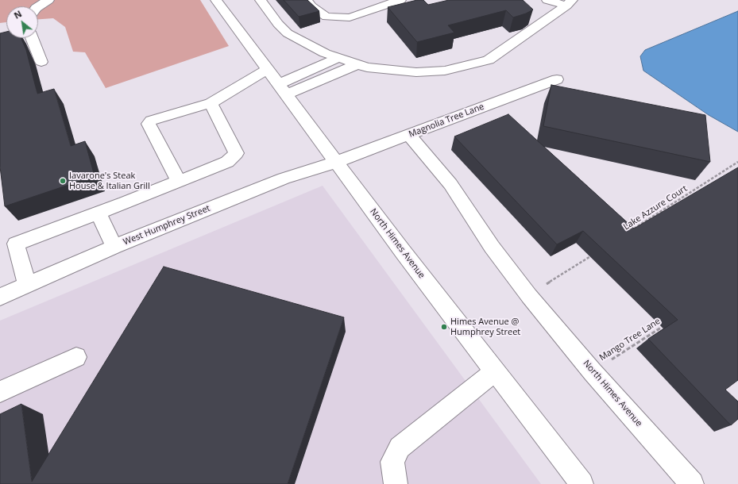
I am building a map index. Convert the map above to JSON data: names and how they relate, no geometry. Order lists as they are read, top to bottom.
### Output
{
  "streets": {
    "street": ["Magnolia Tree Lane", "West Humphrey Street", "North Himes Avenue"],
    "path": ["Lake Azzure Court", "Mango Tree Lane"]
  },
  "crossings": [
    ["Magnolia Tree Lane", "West Humphrey Street"],
    ["Magnolia Tree Lane", "North Himes Avenue"],
    ["West Humphrey Street", "North Himes Avenue"],
    ["North Himes Avenue", "Mango Tree Lane"]
  ],
  "places": ["Iavarone's Steak House & Italian Grill", "Himes Avenue @ Humphrey Street"],
  "north": "top left"
}
